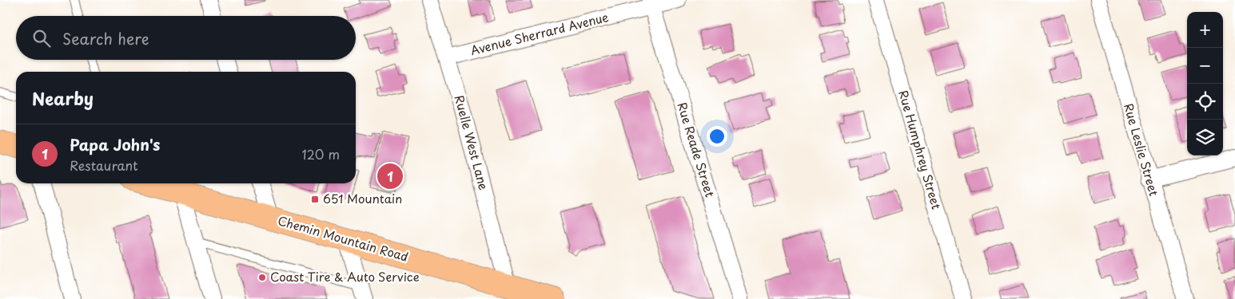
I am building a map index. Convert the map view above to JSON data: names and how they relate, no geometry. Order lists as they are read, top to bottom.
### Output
{
  "streets": {
    "main road": ["Chemin Mountain Road"],
    "street": [
      "Avenue Sherrard Avenue",
      "Ruelle West Lane",
      "Rue Reade Street",
      "Rue Humphrey Street",
      "Rue Leslie Street"
    ]
  },
  "crossings": [
    ["Avenue Sherrard Avenue", "Ruelle West Lane"],
    ["Avenue Sherrard Avenue", "Rue Reade Street"],
    ["Ruelle West Lane", "Chemin Mountain Road"]
  ],
  "places": {
    "transit": ["651 Mountain"],
    "other": ["Coast Tire & Auto Service"]
  },
  "page": {
    "map_buttons": ["+", "−"],
    "search": "Search here",
    "heading": "Nearby",
    "list": [
      {
        "mark": "1",
        "name": "Papa John's",
        "note": "Restaurant",
        "value": "120 m"
      }
    ],
    "pins": "1"
  }
}
